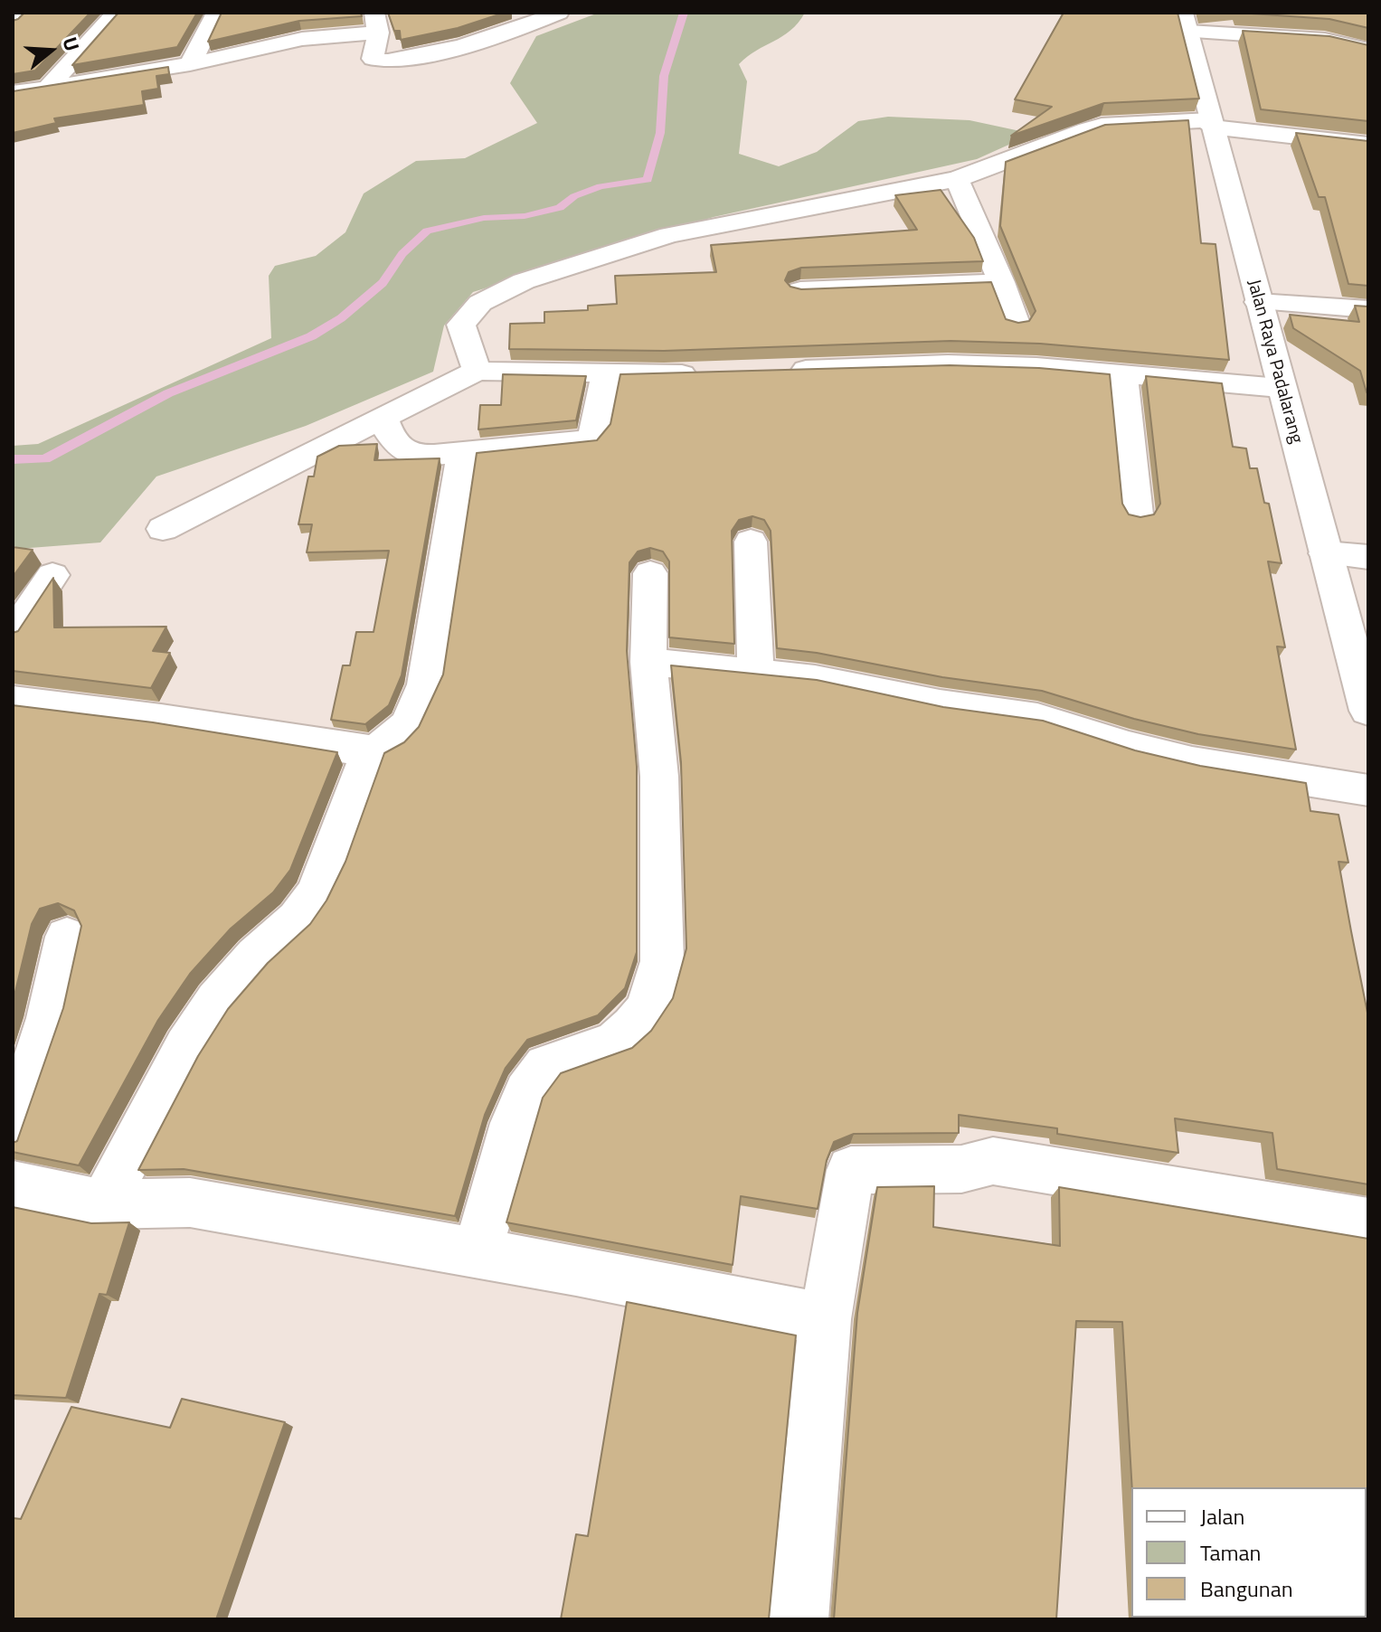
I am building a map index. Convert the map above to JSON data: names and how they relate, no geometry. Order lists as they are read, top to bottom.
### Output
{
  "streets": {
    "main road": ["Jalan Raya Padalarang"]
  },
  "legend": ["Jalan", "Taman", "Bangunan"],
  "north": "right"
}
